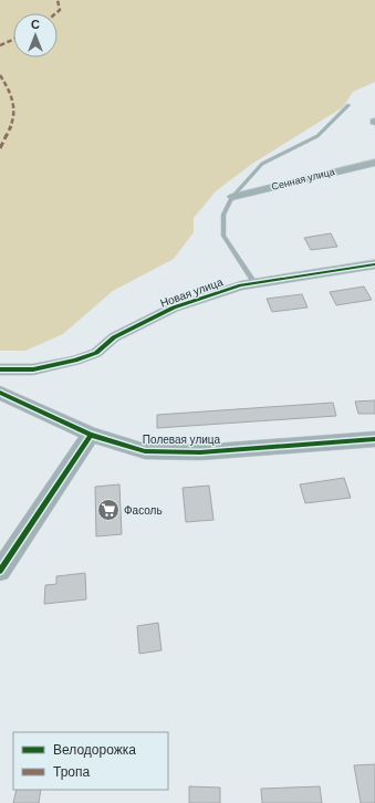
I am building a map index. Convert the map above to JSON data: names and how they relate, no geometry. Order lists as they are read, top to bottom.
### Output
{
  "streets": {
    "street": ["Сенная улица", "Новая улица", "Полевая улица"]
  },
  "places": {
    "supermarket": ["Фасоль"]
  },
  "legend": ["Велодорожка", "Тропа"],
  "north": "top"
}
